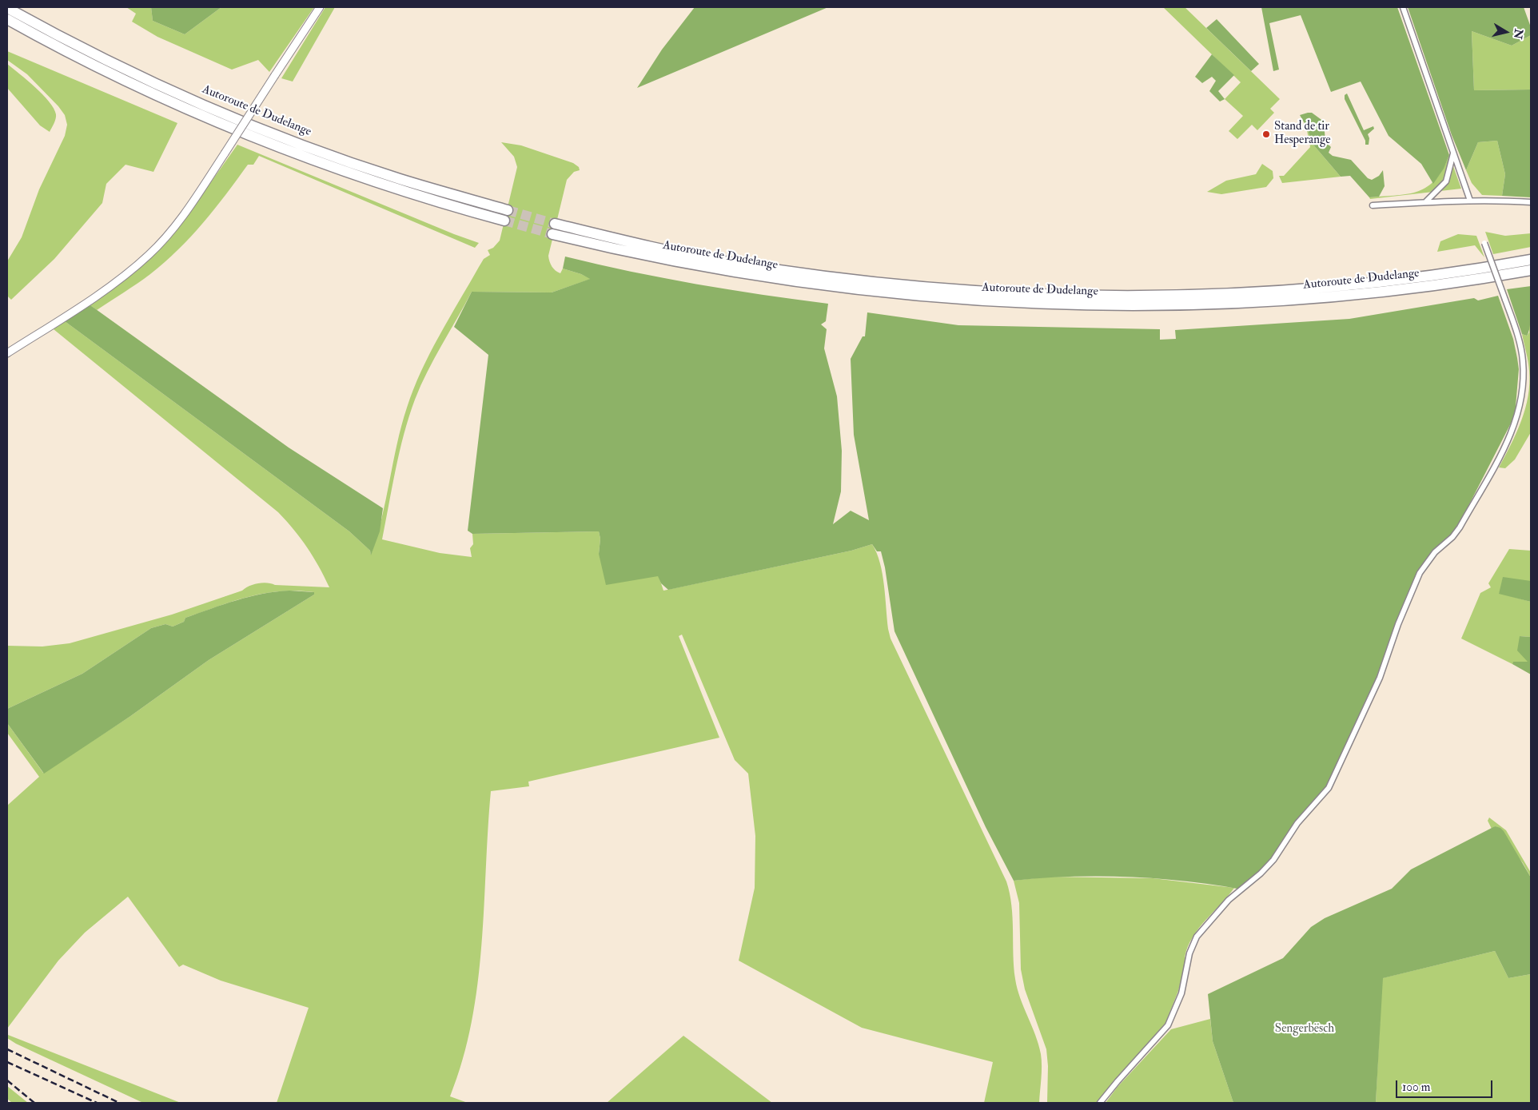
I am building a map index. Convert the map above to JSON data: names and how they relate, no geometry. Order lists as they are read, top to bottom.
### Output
{
  "streets": {
    "highway": ["Autoroute de Dudelange"]
  },
  "parks": ["Sengerbësch"],
  "places": ["Stand de tir Hesperange"],
  "scale_bar": "100 m",
  "north": "right"
}
